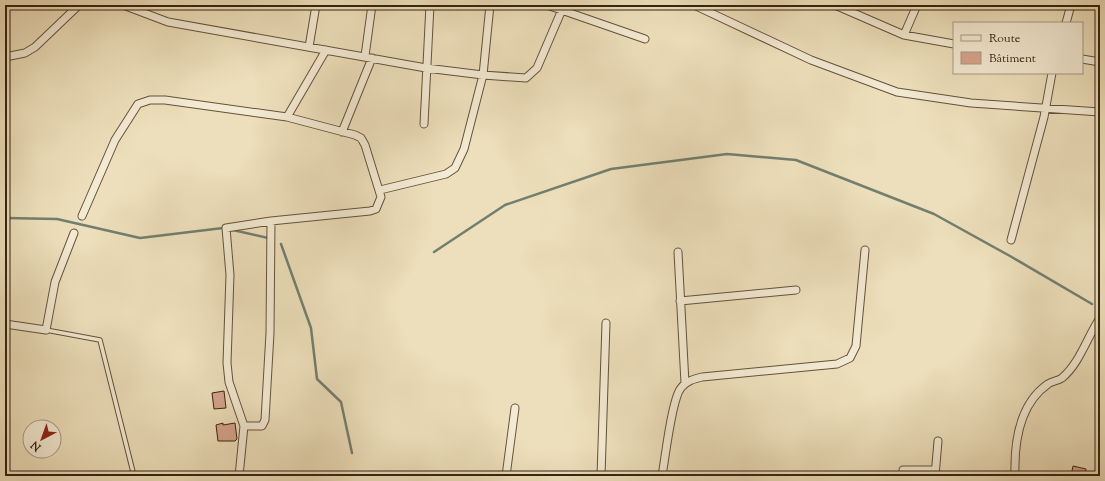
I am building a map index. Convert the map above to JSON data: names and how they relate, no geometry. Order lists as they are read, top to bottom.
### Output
{
  "legend": ["Route", "Bâtiment"],
  "north": "bottom left"
}
